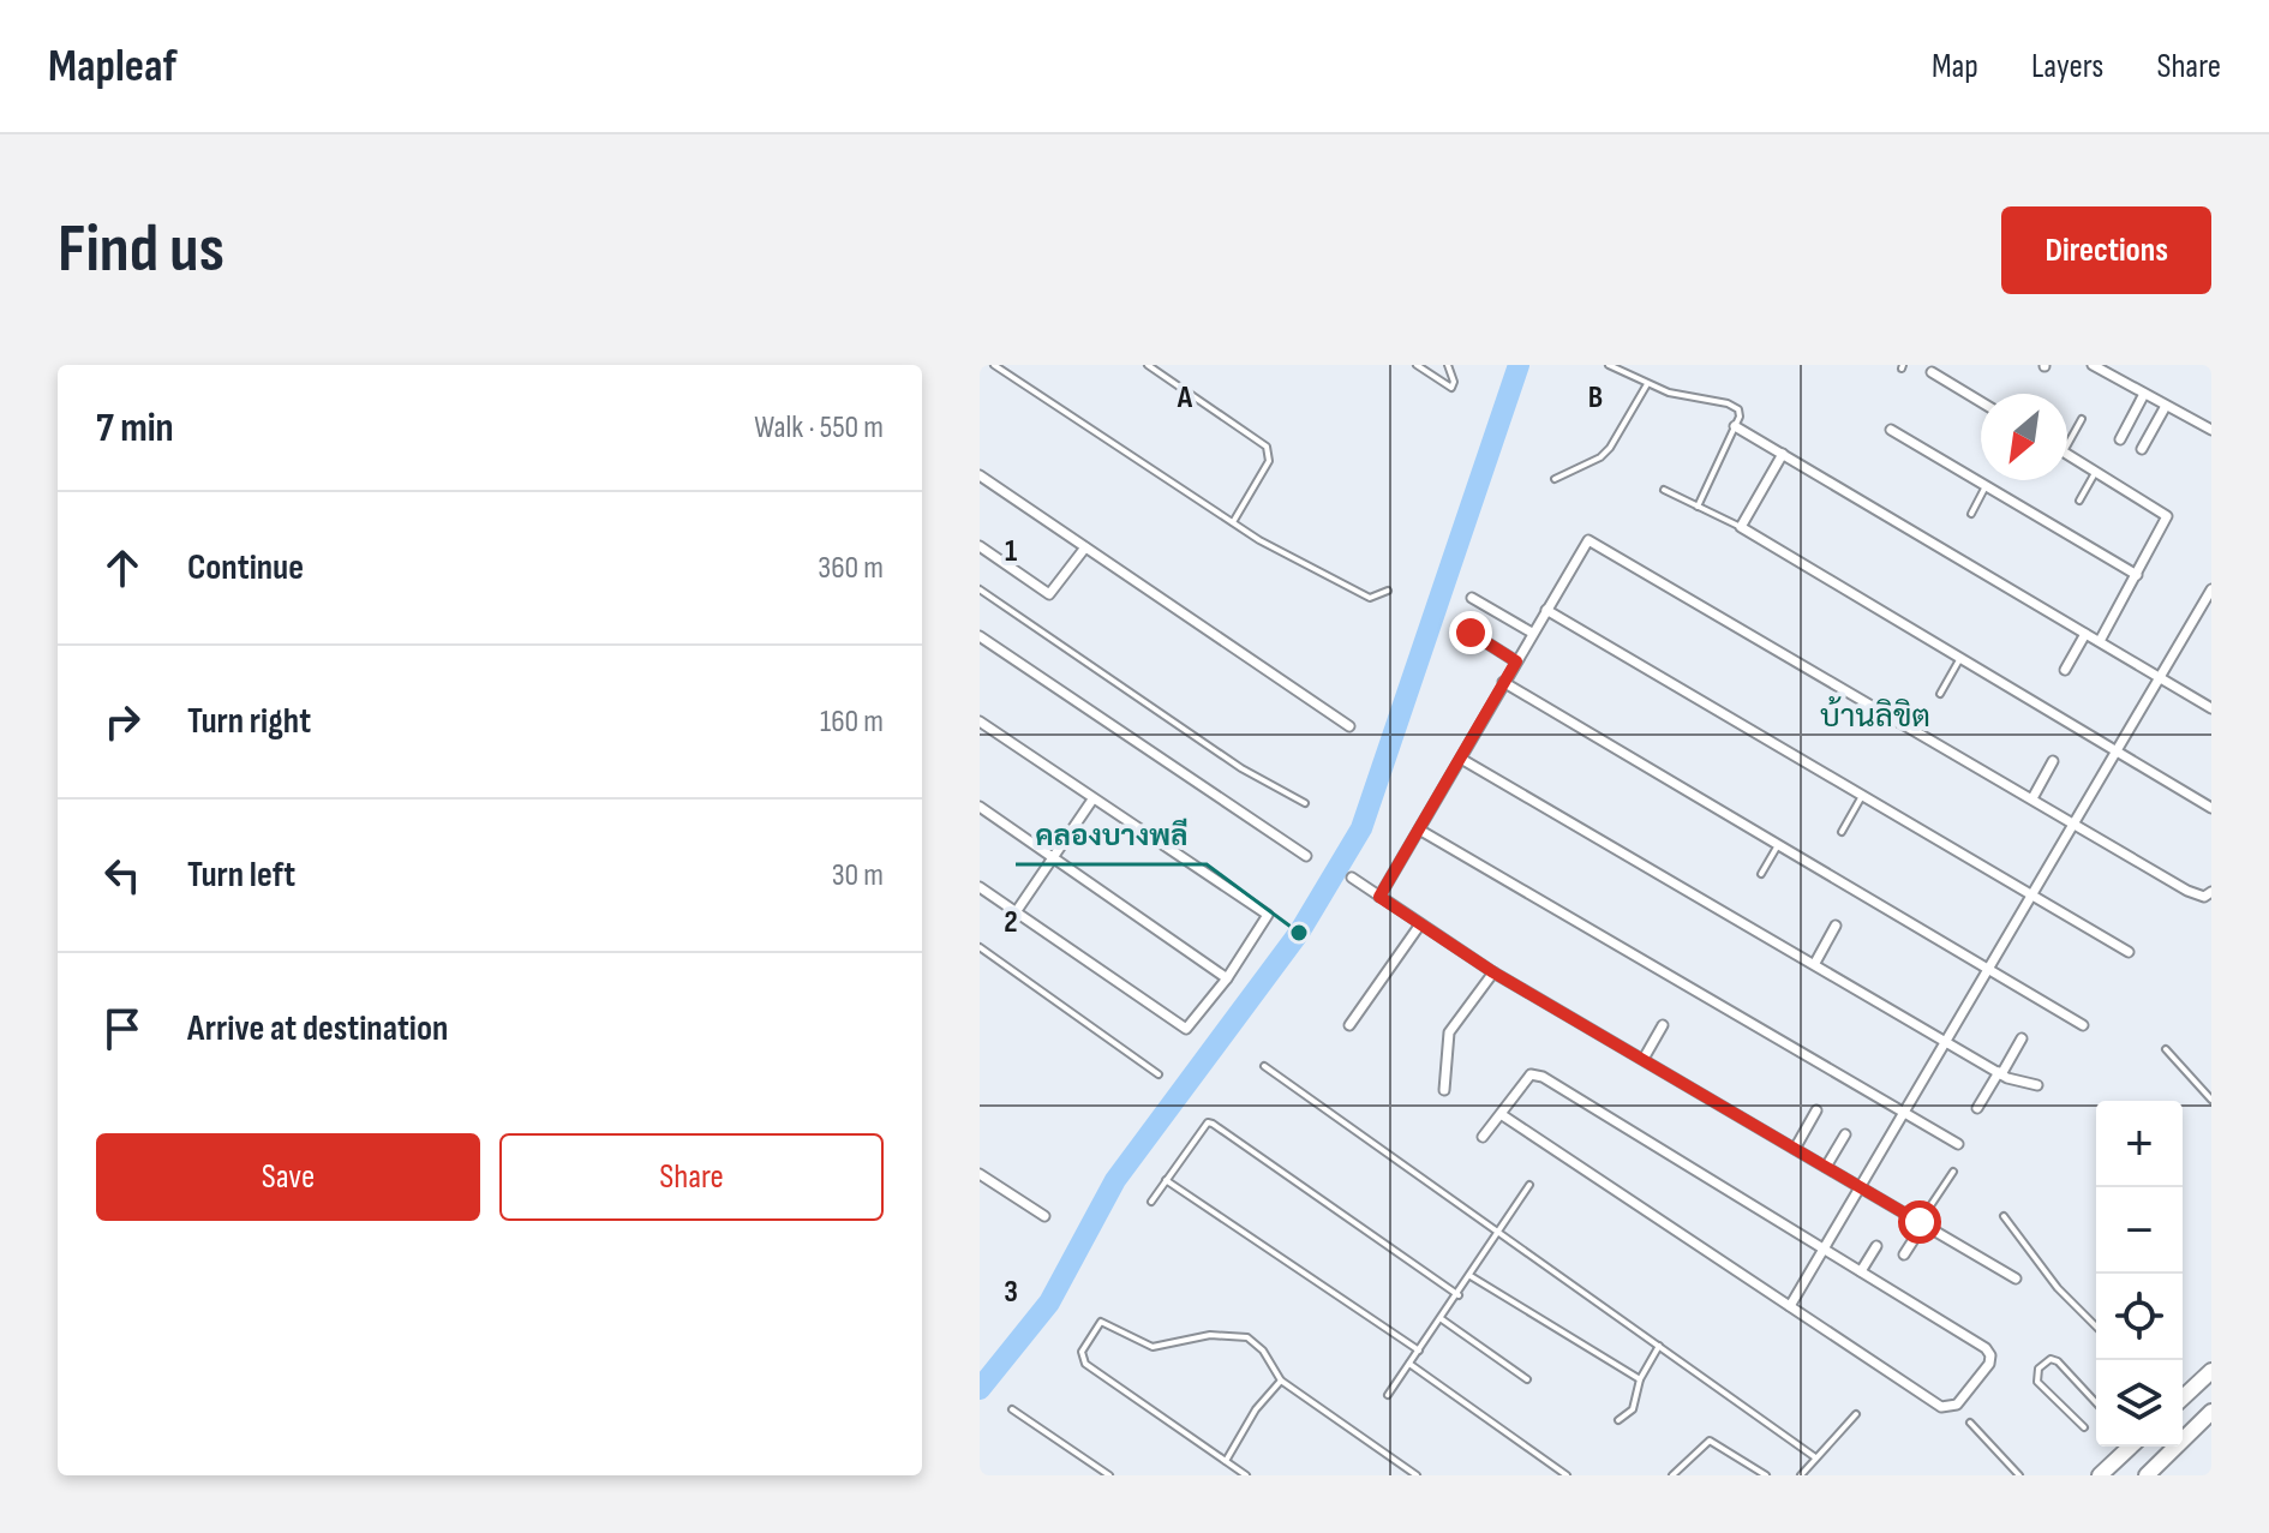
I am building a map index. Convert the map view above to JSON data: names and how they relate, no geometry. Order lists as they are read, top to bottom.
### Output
{
  "districts": ["บ้านลิขิต"],
  "places": ["คลองบางพลี"],
  "north": "bottom left",
  "page": {
    "header": "Mapleaf",
    "nav": ["Map", "Layers", "Share"],
    "buttons": [
      "Directions",
      ["Save", "Share"]
    ],
    "title": "Find us",
    "heading": ["7 min", "Walk · 550 m"],
    "list": [
      ["Continue", "360 m"],
      ["Turn right", "160 m"],
      ["Turn left", "30 m"],
      "Arrive at destination"
    ],
    "map_buttons": ["+", "−"]
  },
  "grid": {
    "columns": ["A", "B"],
    "rows": ["1", "2", "3"]
  }
}
